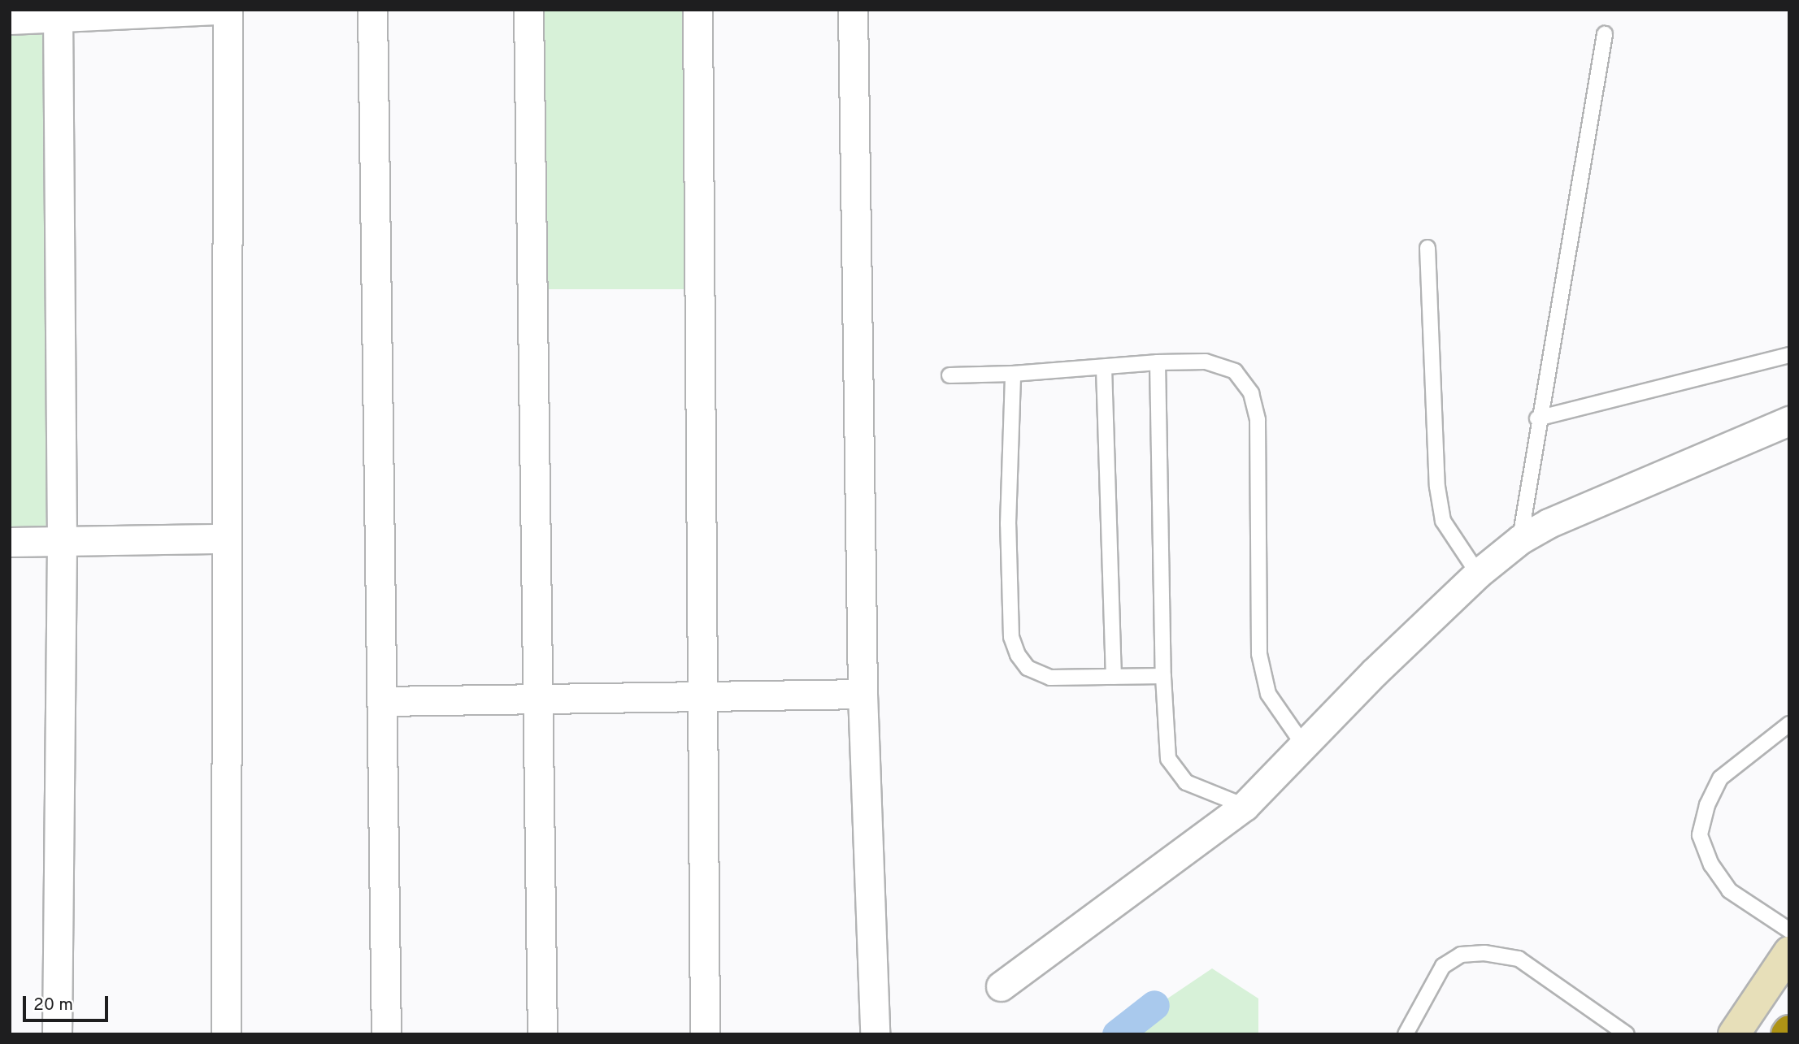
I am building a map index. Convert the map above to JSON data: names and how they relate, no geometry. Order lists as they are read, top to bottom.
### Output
{
  "scale_bar": "20 m"
}
